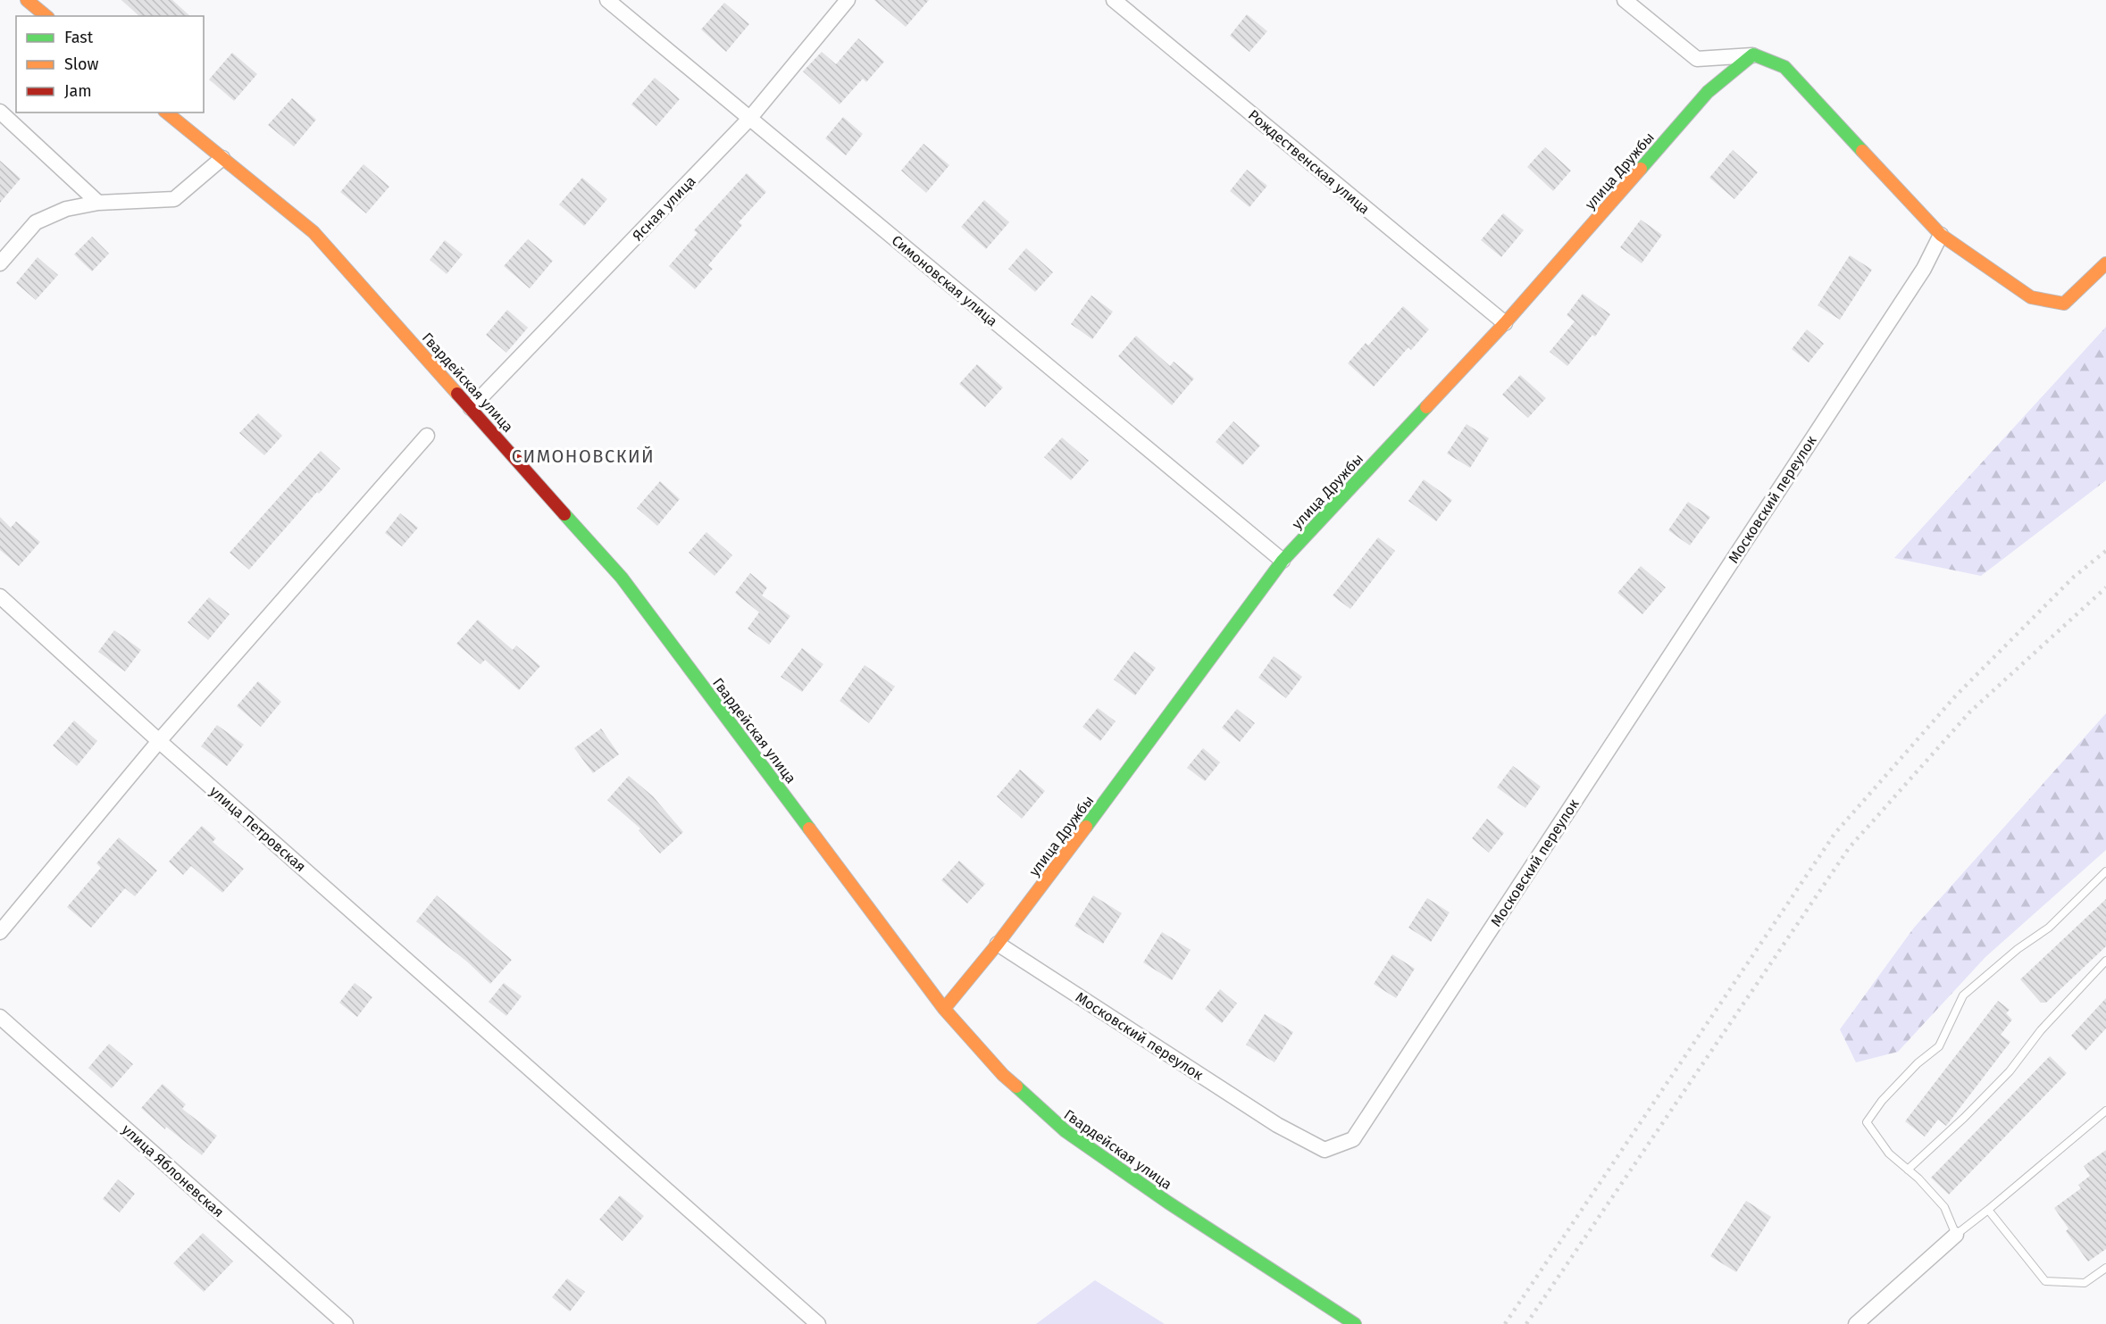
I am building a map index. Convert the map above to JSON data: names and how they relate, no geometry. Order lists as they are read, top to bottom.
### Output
{
  "streets": {
    "street": [
      "Рождественская улица",
      "улица Дружбы",
      "Ясная улица",
      "Симоновская улица",
      "Гвардейская улица",
      "Московский переулок",
      "улица Петровская",
      "улица Яблоневская"
    ]
  },
  "crossings": [
    ["Рождественская улица", "улица Дружбы"],
    ["улица Дружбы", "Симоновская улица"],
    ["улица Дружбы", "Гвардейская улица"],
    ["улица Дружбы", "Московский переулок"],
    ["Ясная улица", "Симоновская улица"],
    ["Ясная улица", "Гвардейская улица"]
  ],
  "districts": ["СИМОНОВСКИЙ"],
  "legend": ["Fast", "Slow", "Jam"]
}
